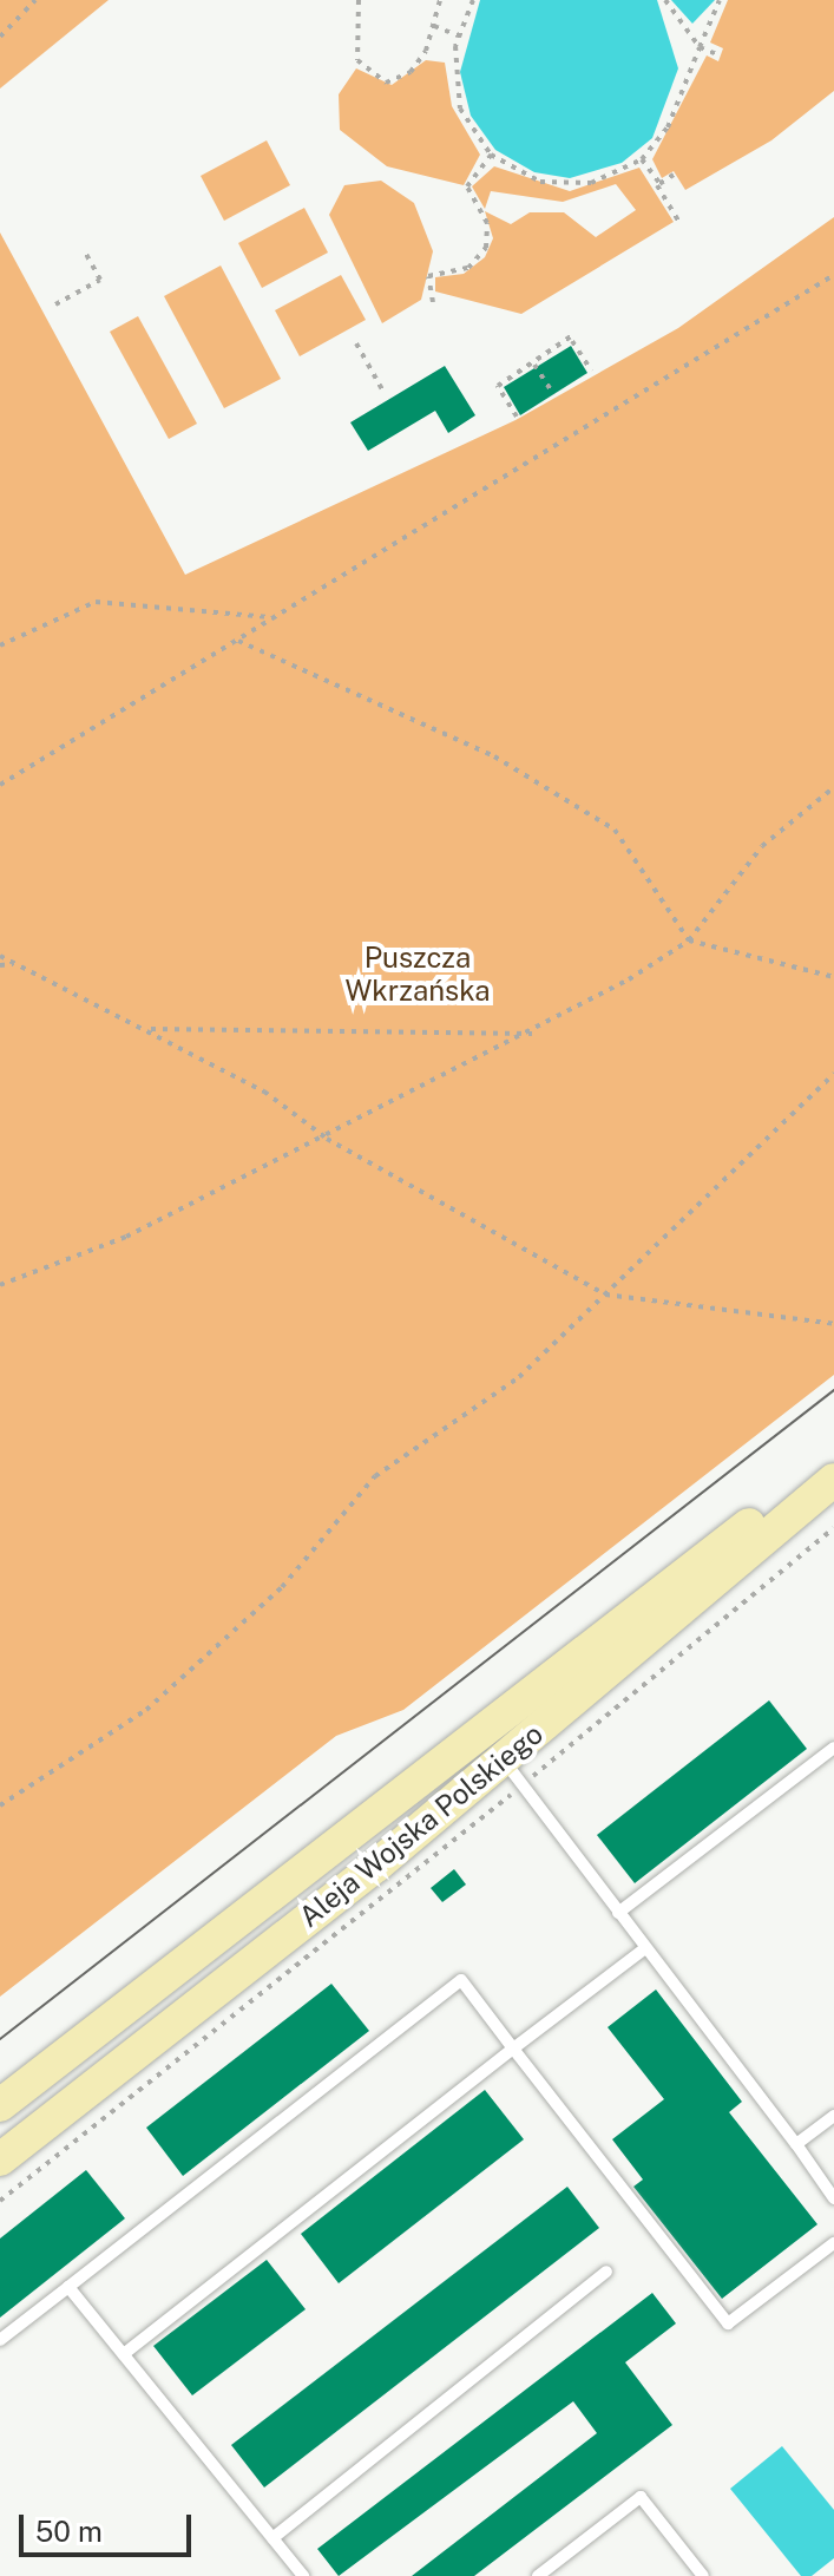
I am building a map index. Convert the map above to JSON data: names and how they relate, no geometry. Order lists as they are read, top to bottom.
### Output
{
  "streets": {
    "main road": ["Aleja Wojska Polskiego"]
  },
  "parks": ["Puszcza Wkrzańska"],
  "scale_bar": "50 m"
}
